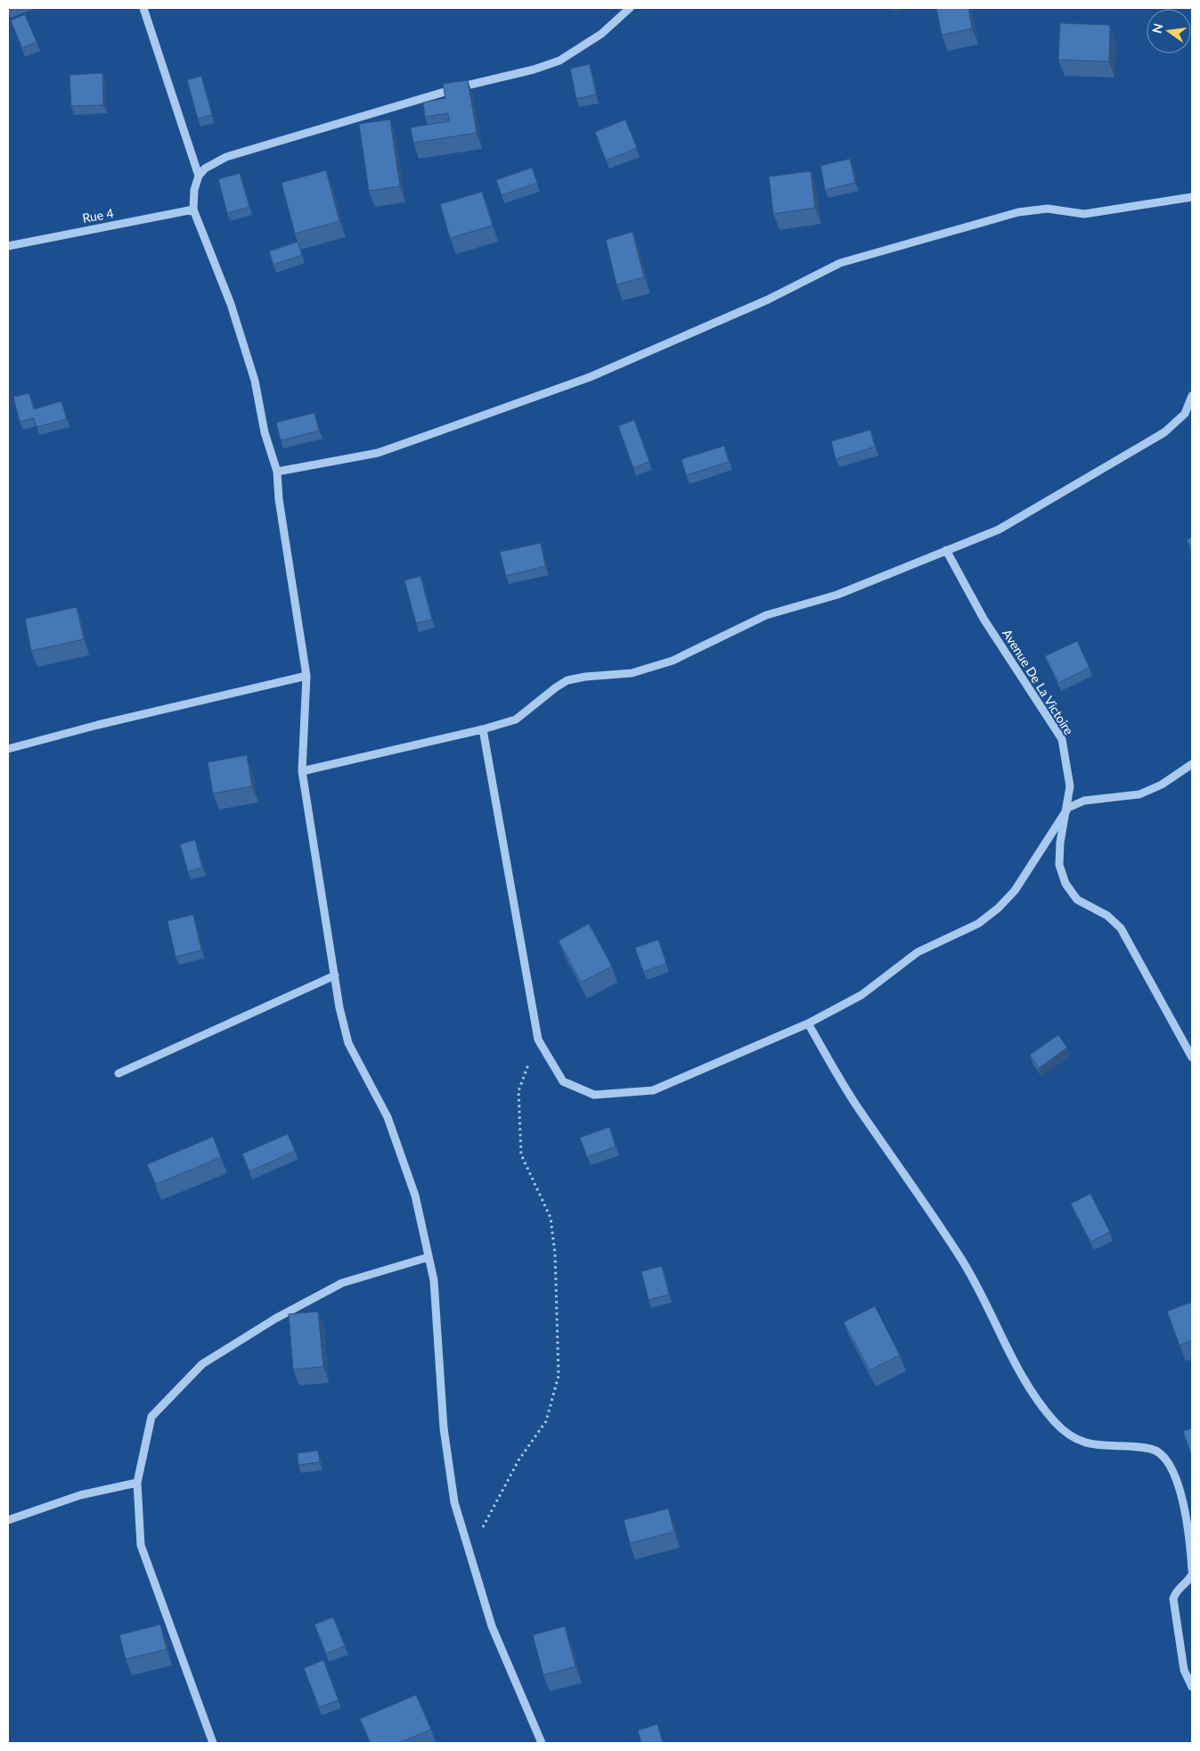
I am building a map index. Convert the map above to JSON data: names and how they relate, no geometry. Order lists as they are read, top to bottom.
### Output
{
  "streets": {
    "street": ["Rue 4", "Avenue De La Victoire"]
  },
  "north": "left"
}
